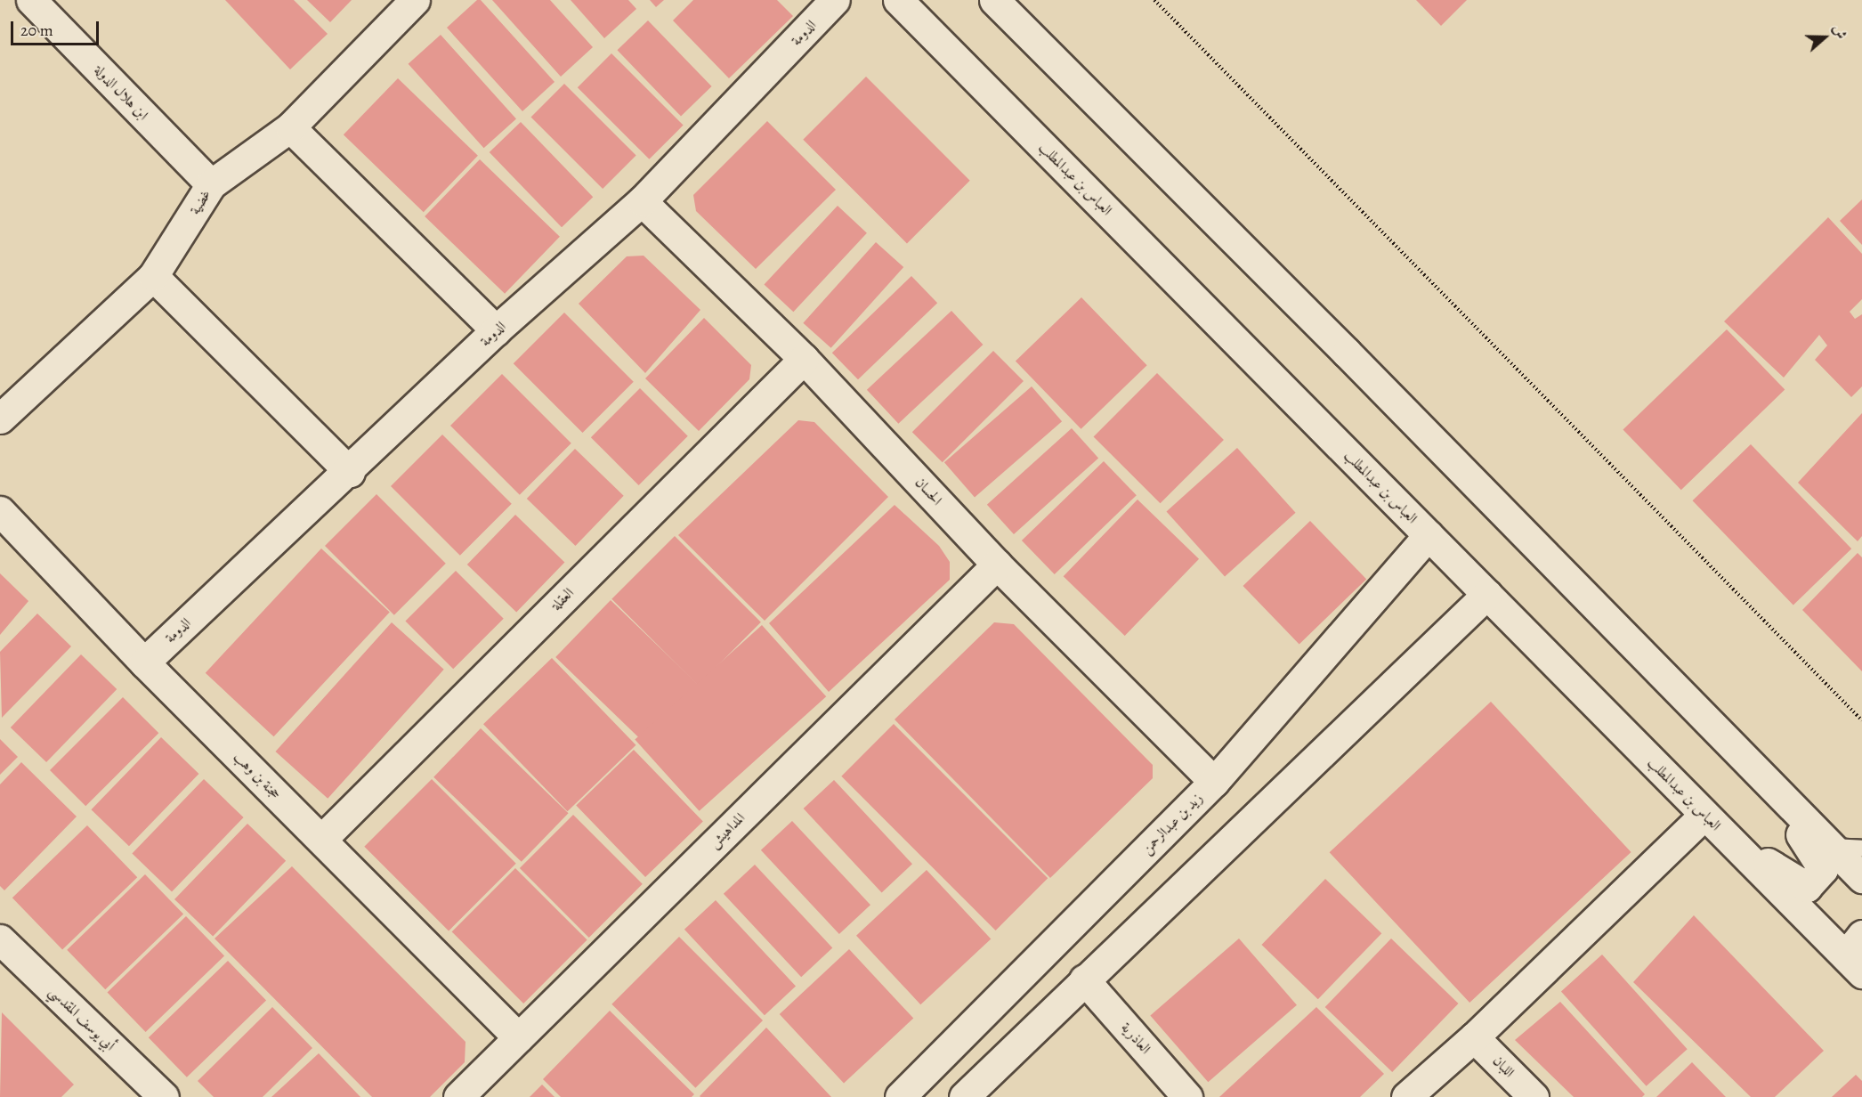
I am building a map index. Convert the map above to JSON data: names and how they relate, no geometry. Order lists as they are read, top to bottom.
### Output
{
  "streets": {
    "street": [
      "الدومة",
      "ابن هلال الدولة",
      "العباس بن عبدالمطلب",
      "غضية",
      "الحسان",
      "العقلة",
      "حجنة بن وهب",
      "زيد بن عبدالرحمن",
      "المداهيش",
      "أبي يوسف المقدسي",
      "العاذرية",
      "اللبان"
    ]
  },
  "crossings": [
    ["الدومة", "الحسان"],
    ["الدومة", "حجنة بن وهب"],
    ["ابن هلال الدولة", "غضية"],
    ["العباس بن عبدالمطلب", "زيد بن عبدالرحمن"],
    ["الحسان", "العقلة"],
    ["الحسان", "زيد بن عبدالرحمن"],
    ["الحسان", "المداهيش"],
    ["العقلة", "حجنة بن وهب"],
    ["حجنة بن وهب", "المداهيش"]
  ],
  "scale_bar": "20 m",
  "north": "right"
}
